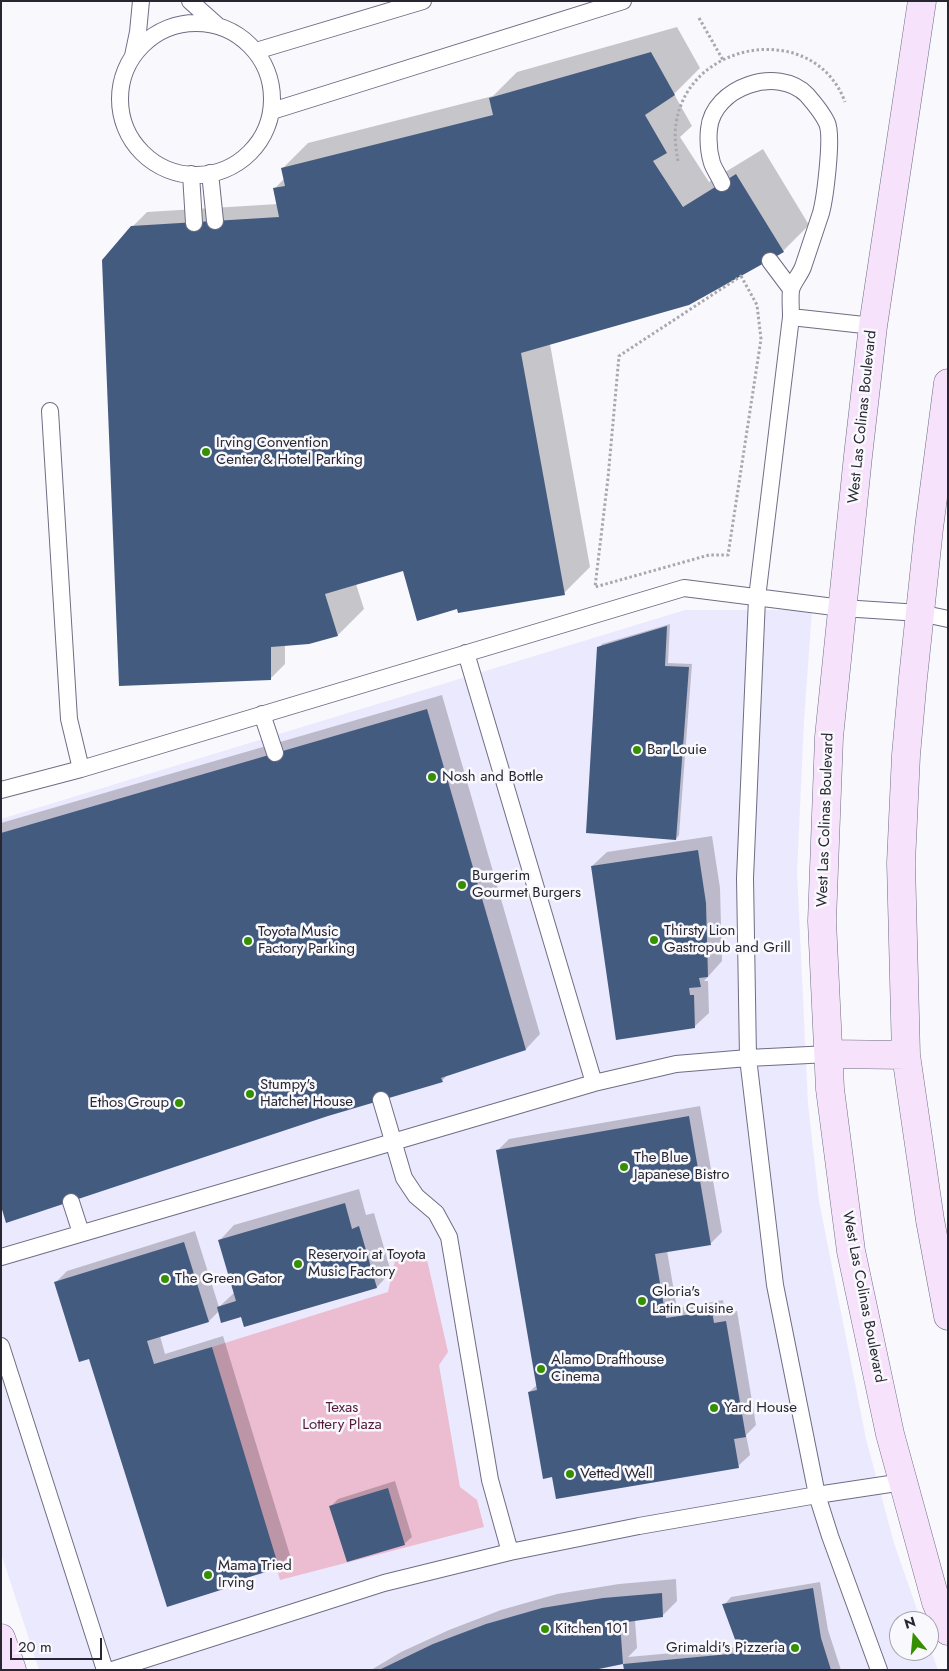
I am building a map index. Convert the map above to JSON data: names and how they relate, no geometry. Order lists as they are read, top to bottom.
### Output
{
  "streets": {
    "main road": ["West Las Colinas Boulevard"]
  },
  "parks": ["Texas Lottery Plaza"],
  "places": [
    "Irving Convention Center & Hotel Parking",
    "Bar Louie",
    "Nosh and Bottle",
    "Burgerim Gourmet Burgers",
    "Thirsty Lion Gastropub and Grill",
    "Toyota Music Factory Parking",
    "Stumpy's Hatchet House",
    "Ethos Group",
    "The Blue Japanese Bistro",
    "Reservoir at Toyota Music Factory",
    "The Green Gator",
    "Gloria's Latin Cuisine",
    "Alamo Drafthouse Cinema",
    "Yard House",
    "Vetted Well",
    "Mama Tried Irving",
    "Kitchen 101",
    "Grimaldi's Pizzeria"
  ],
  "scale_bar": "20 m",
  "north": "top"
}
